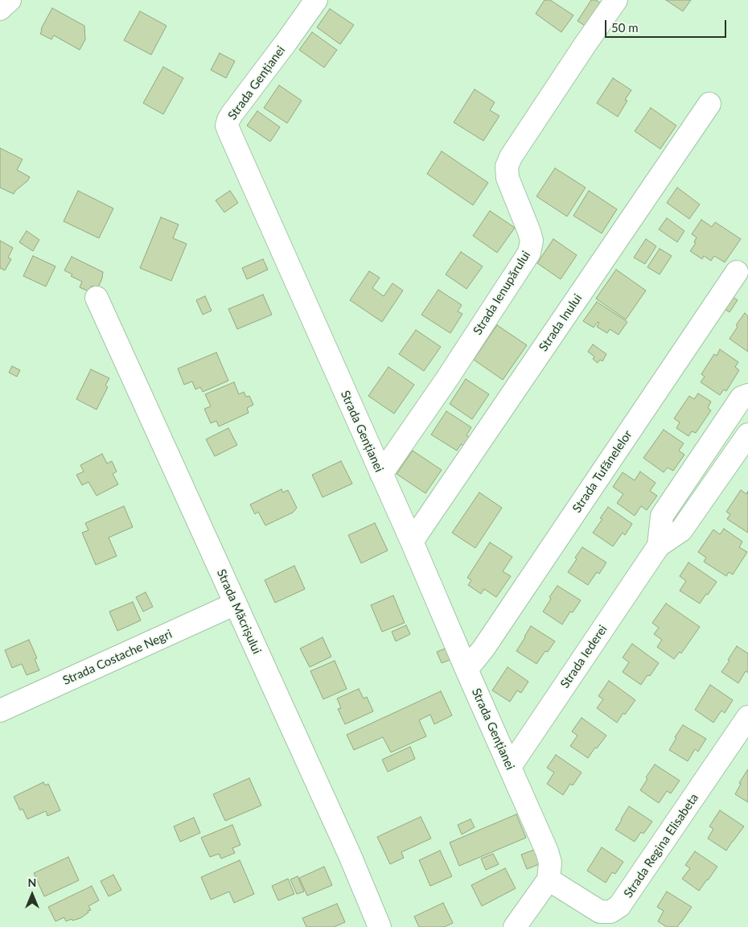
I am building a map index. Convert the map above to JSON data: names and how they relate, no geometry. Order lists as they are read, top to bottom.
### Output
{
  "streets": {
    "street": [
      "Strada Gențianei",
      "Strada Ienupărului",
      "Strada Inului",
      "Strada Tufănelelor",
      "Strada Măcrișului",
      "Strada Iederei",
      "Strada Costache Negri",
      "Strada Regina Elisabeta"
    ]
  },
  "crossings": [
    ["Strada Gențianei", "Strada Ienupărului"],
    ["Strada Gențianei", "Strada Inului"],
    ["Strada Gențianei", "Strada Tufănelelor"],
    ["Strada Gențianei", "Strada Iederei"],
    ["Strada Gențianei", "Strada Regina Elisabeta"],
    ["Strada Măcrișului", "Strada Costache Negri"]
  ],
  "scale_bar": "50 m",
  "north": "top"
}
